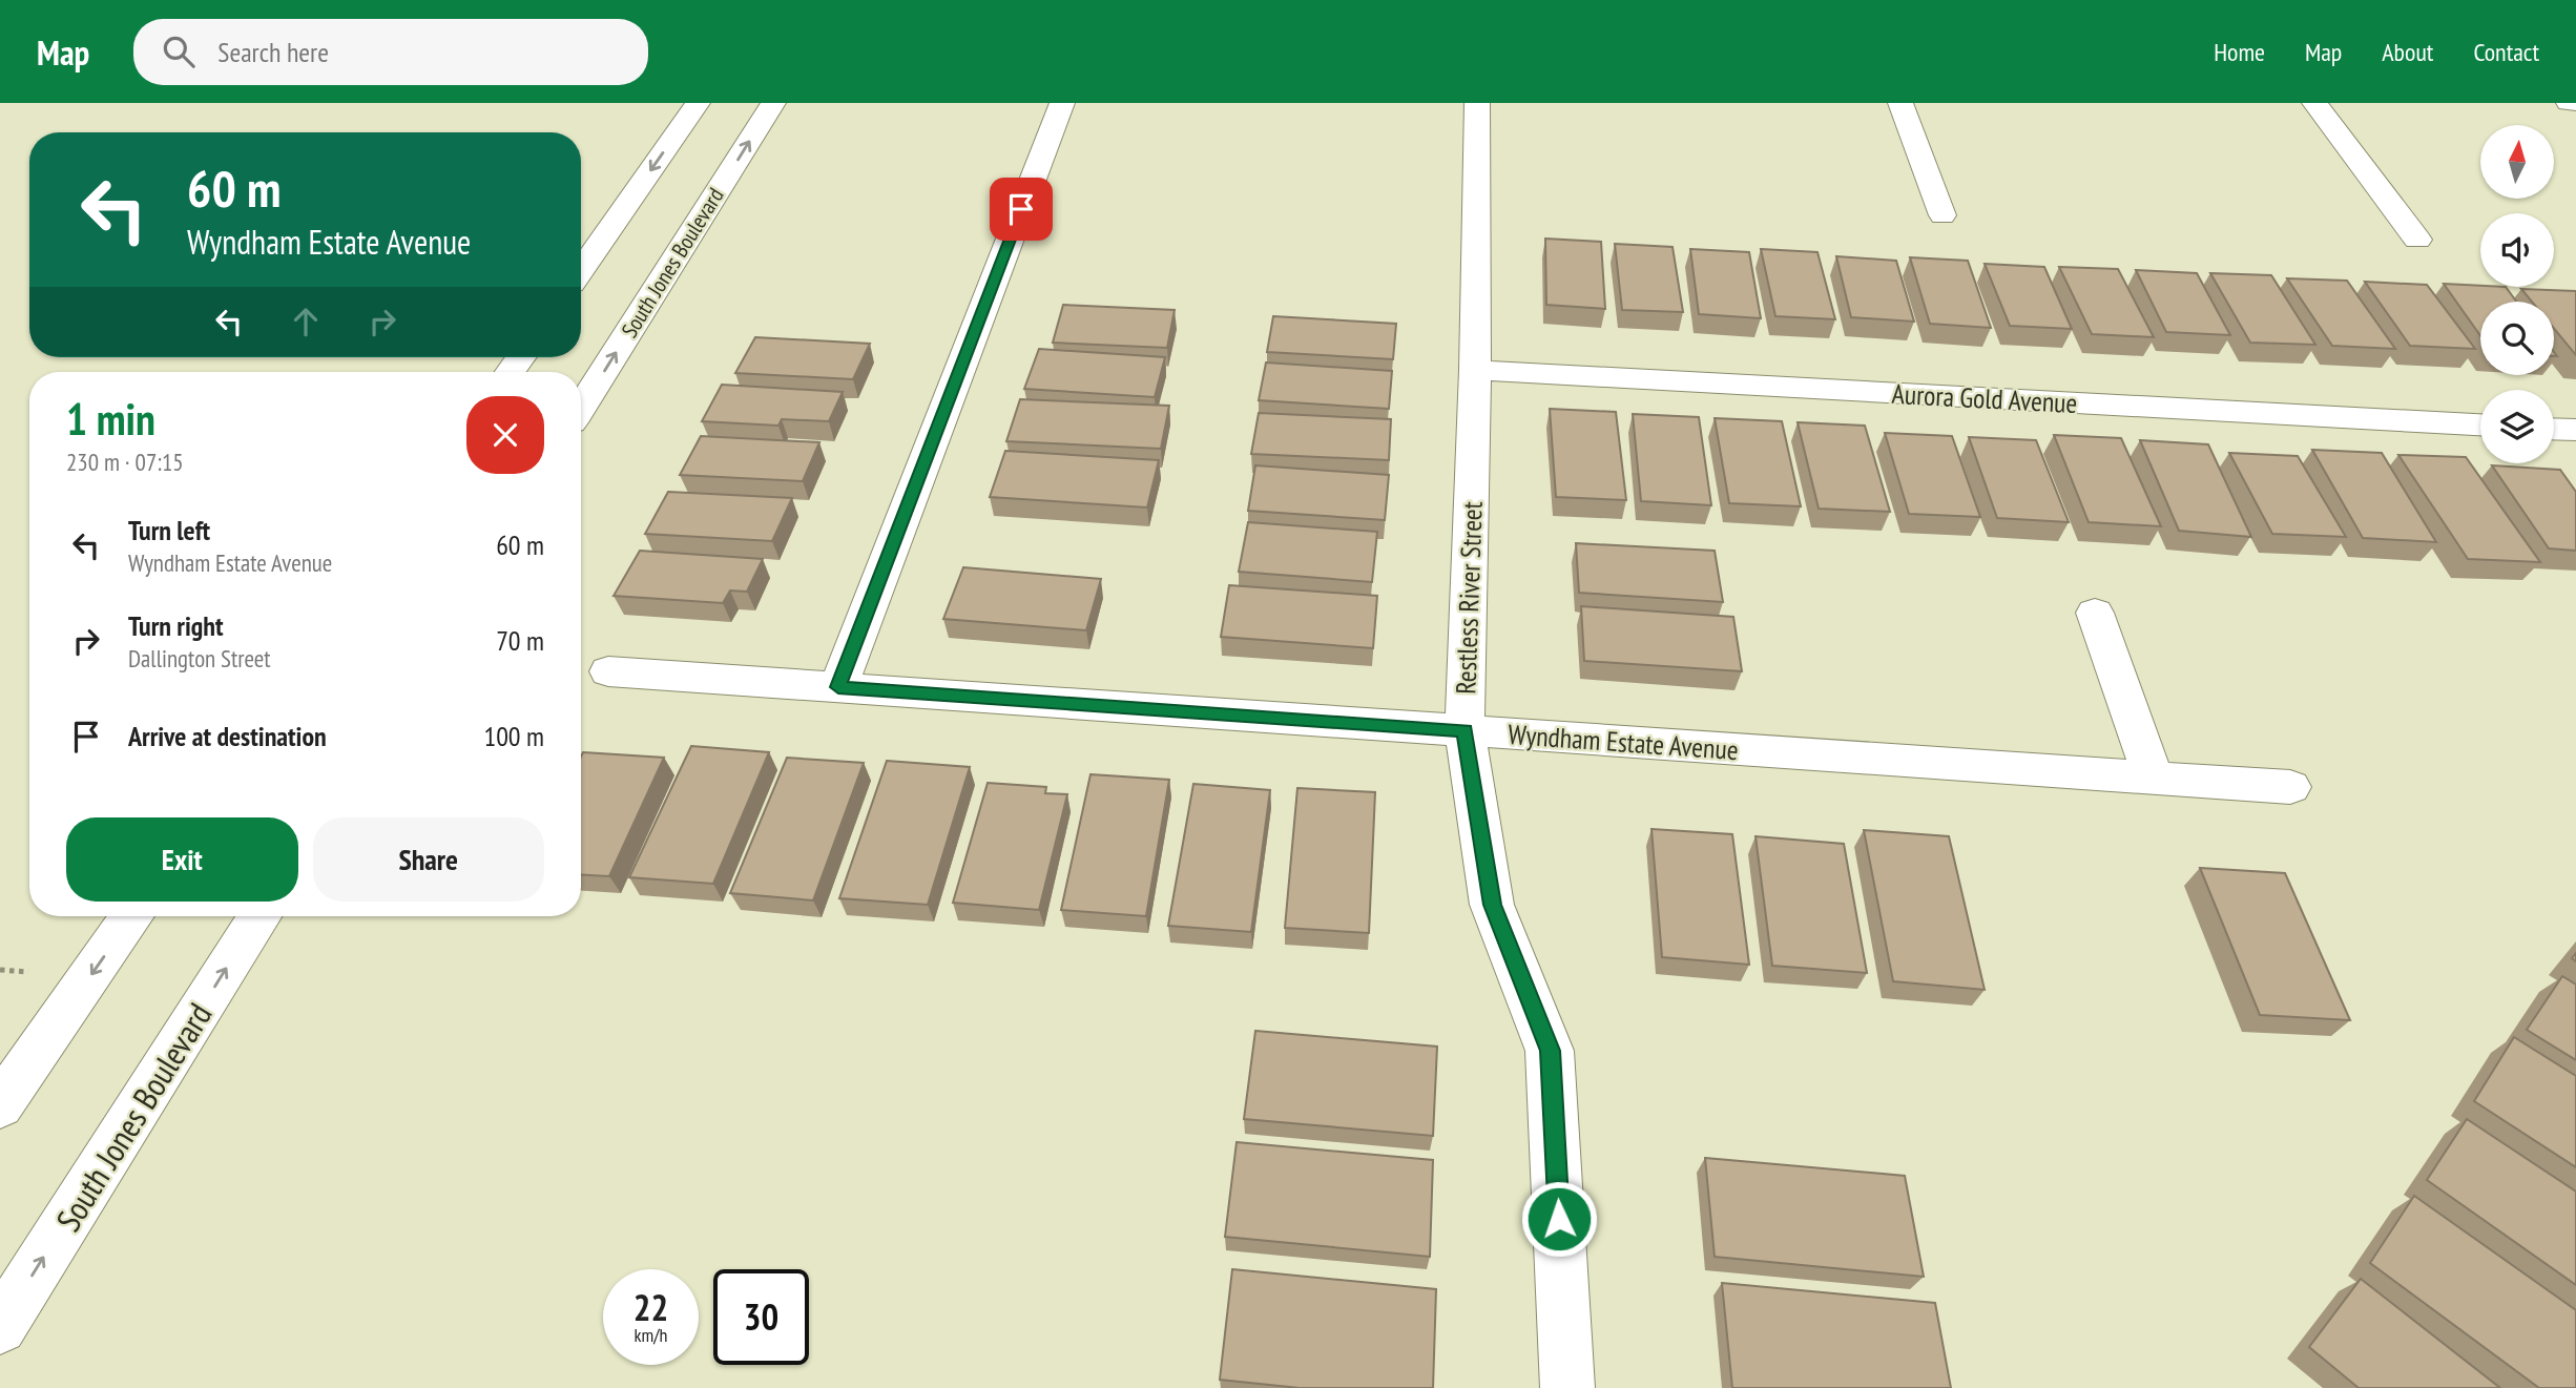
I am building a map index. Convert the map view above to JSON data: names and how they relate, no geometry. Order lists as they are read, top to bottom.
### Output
{
  "streets": {
    "street": [
      "South Jones Boulevard",
      "Aurora Gold Avenue",
      "Restless River Street",
      "Wyndham Estate Avenue"
    ]
  },
  "crossings": [
    ["Aurora Gold Avenue", "Restless River Street"],
    ["Restless River Street", "Wyndham Estate Avenue"]
  ],
  "north": "top",
  "page": {
    "header": "Map",
    "search": "Search here",
    "nav": [
      "Home",
      "Map",
      "About",
      "Contact"
    ],
    "turn": ["60 m", "Wyndham Estate Avenue"],
    "heading": ["1 min", "230 m · 07:15"],
    "list": [
      {
        "name": "Turn left",
        "note": "Wyndham Estate Avenue",
        "value": "60 m"
      },
      {
        "name": "Turn right",
        "note": "Dallington Street",
        "value": "70 m"
      },
      {
        "name": "Arrive at destination",
        "value": "100 m"
      }
    ],
    "buttons": ["Exit", "Share"],
    "speed": "22 km/h",
    "limit": "30"
  }
}
